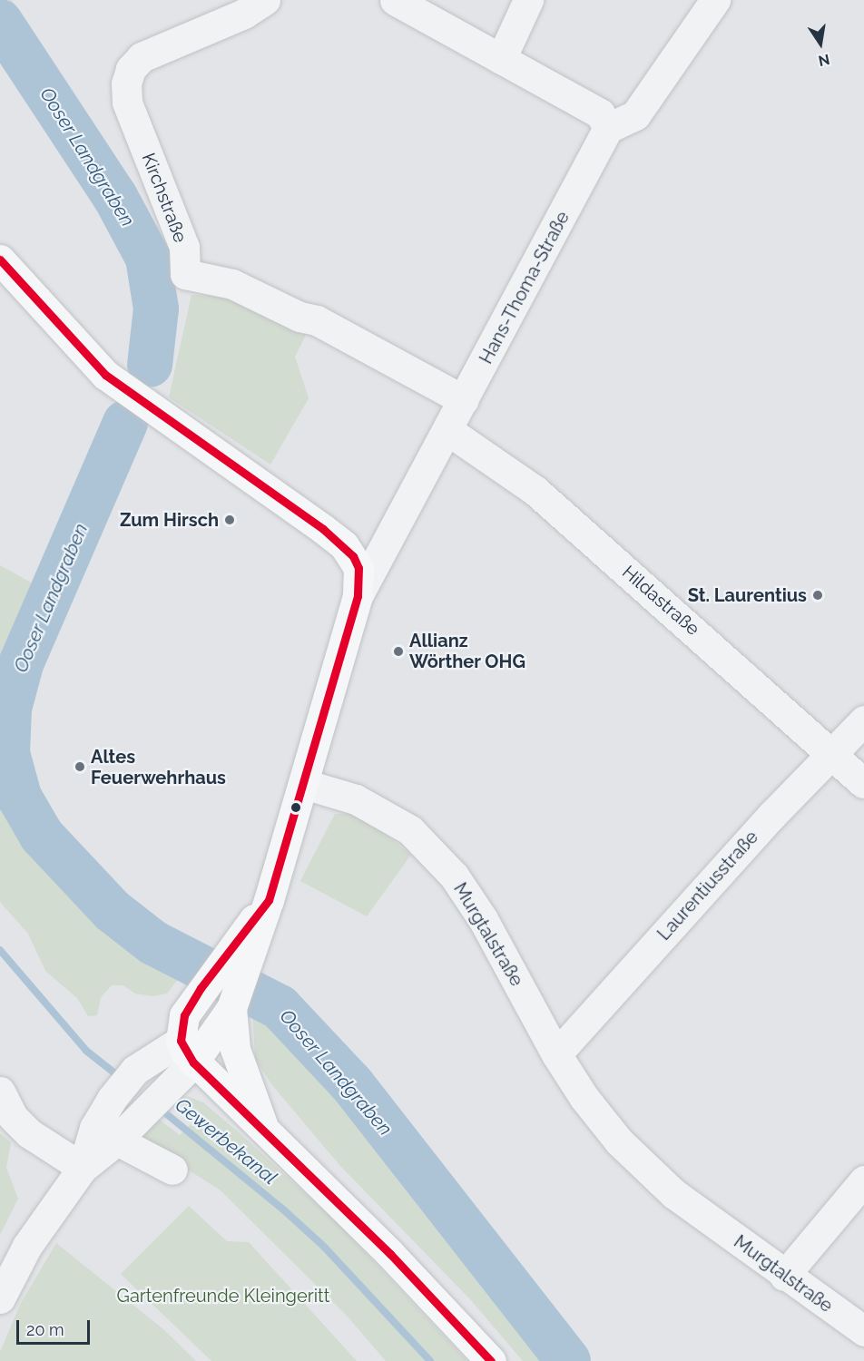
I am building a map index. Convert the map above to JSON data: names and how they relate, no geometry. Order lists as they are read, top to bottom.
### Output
{
  "streets": {
    "street": [
      "Kirchstraße",
      "Hans-Thoma-Straße",
      "Hildastraße",
      "Laurentiusstraße",
      "Murgtalstraße"
    ]
  },
  "crossings": [
    ["Kirchstraße", "Hans-Thoma-Straße"],
    ["Hans-Thoma-Straße", "Hildastraße"],
    ["Hildastraße", "Laurentiusstraße"],
    ["Laurentiusstraße", "Murgtalstraße"]
  ],
  "water": ["Ooser Landgraben", "Gewerbekanal"],
  "parks": ["Gartenfreunde Kleingeritt"],
  "places": [
    "Zum Hirsch",
    "St. Laurentius",
    "Allianz Wörther OHG",
    "Altes Feuerwehrhaus"
  ],
  "scale_bar": "20 m",
  "north": "bottom"
}
